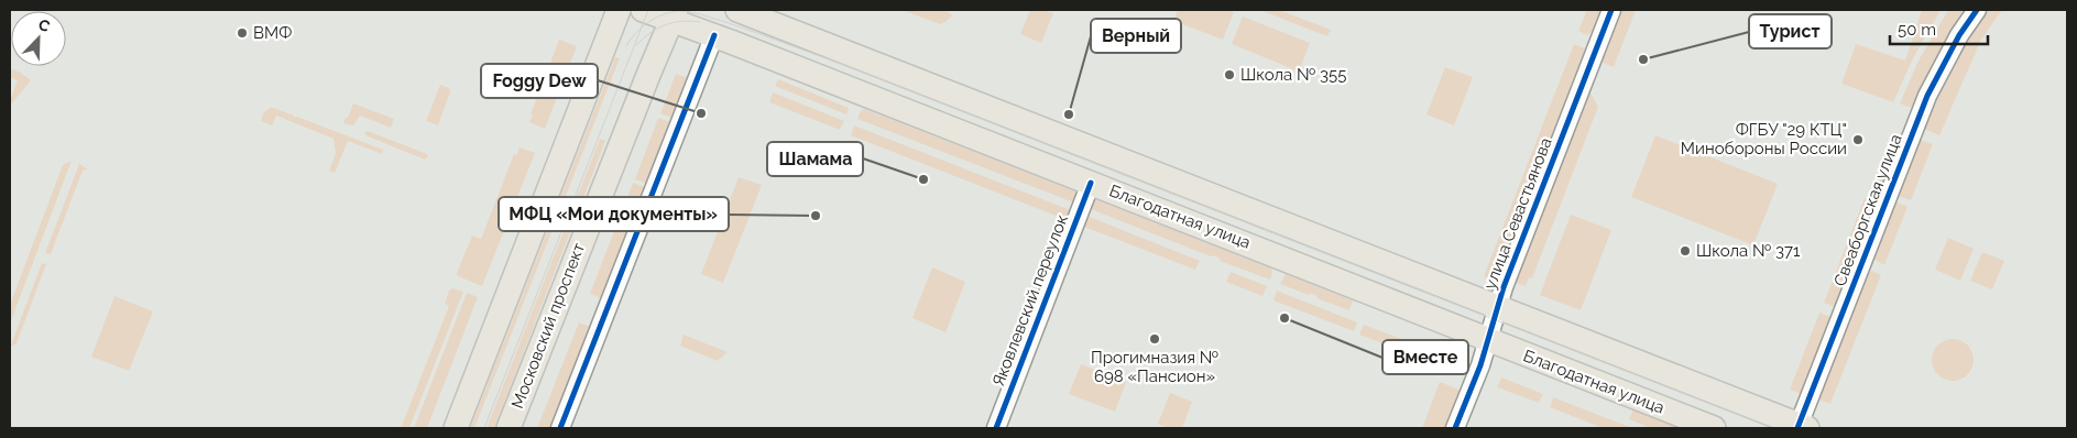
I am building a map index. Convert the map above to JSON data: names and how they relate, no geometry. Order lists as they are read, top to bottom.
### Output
{
  "streets": {
    "main road": ["Благодатная улица", "Московский проспект"],
    "street": ["Свеаборгская улица", "улица Севастьянова", "Яковлевский переулок"]
  },
  "crossings": [
    ["Свеаборгская улица", "Благодатная улица"],
    ["улица Севастьянова", "Благодатная улица"],
    ["Благодатная улица", "Яковлевский переулок"],
    ["Благодатная улица", "Московский проспект"]
  ],
  "places": [
    "ВМФ",
    "Турист",
    "Школа № 355",
    "Foggy Dew",
    "Верный",
    "ФГБУ \"29 КТЦ\" Минобороны России",
    "Шамама",
    "МФЦ «Мои документы»",
    "Школа № 371",
    "Вместе",
    "Прогимназия № 698 «Пансион»"
  ],
  "scale_bar": "50 m",
  "north": "top right"
}
